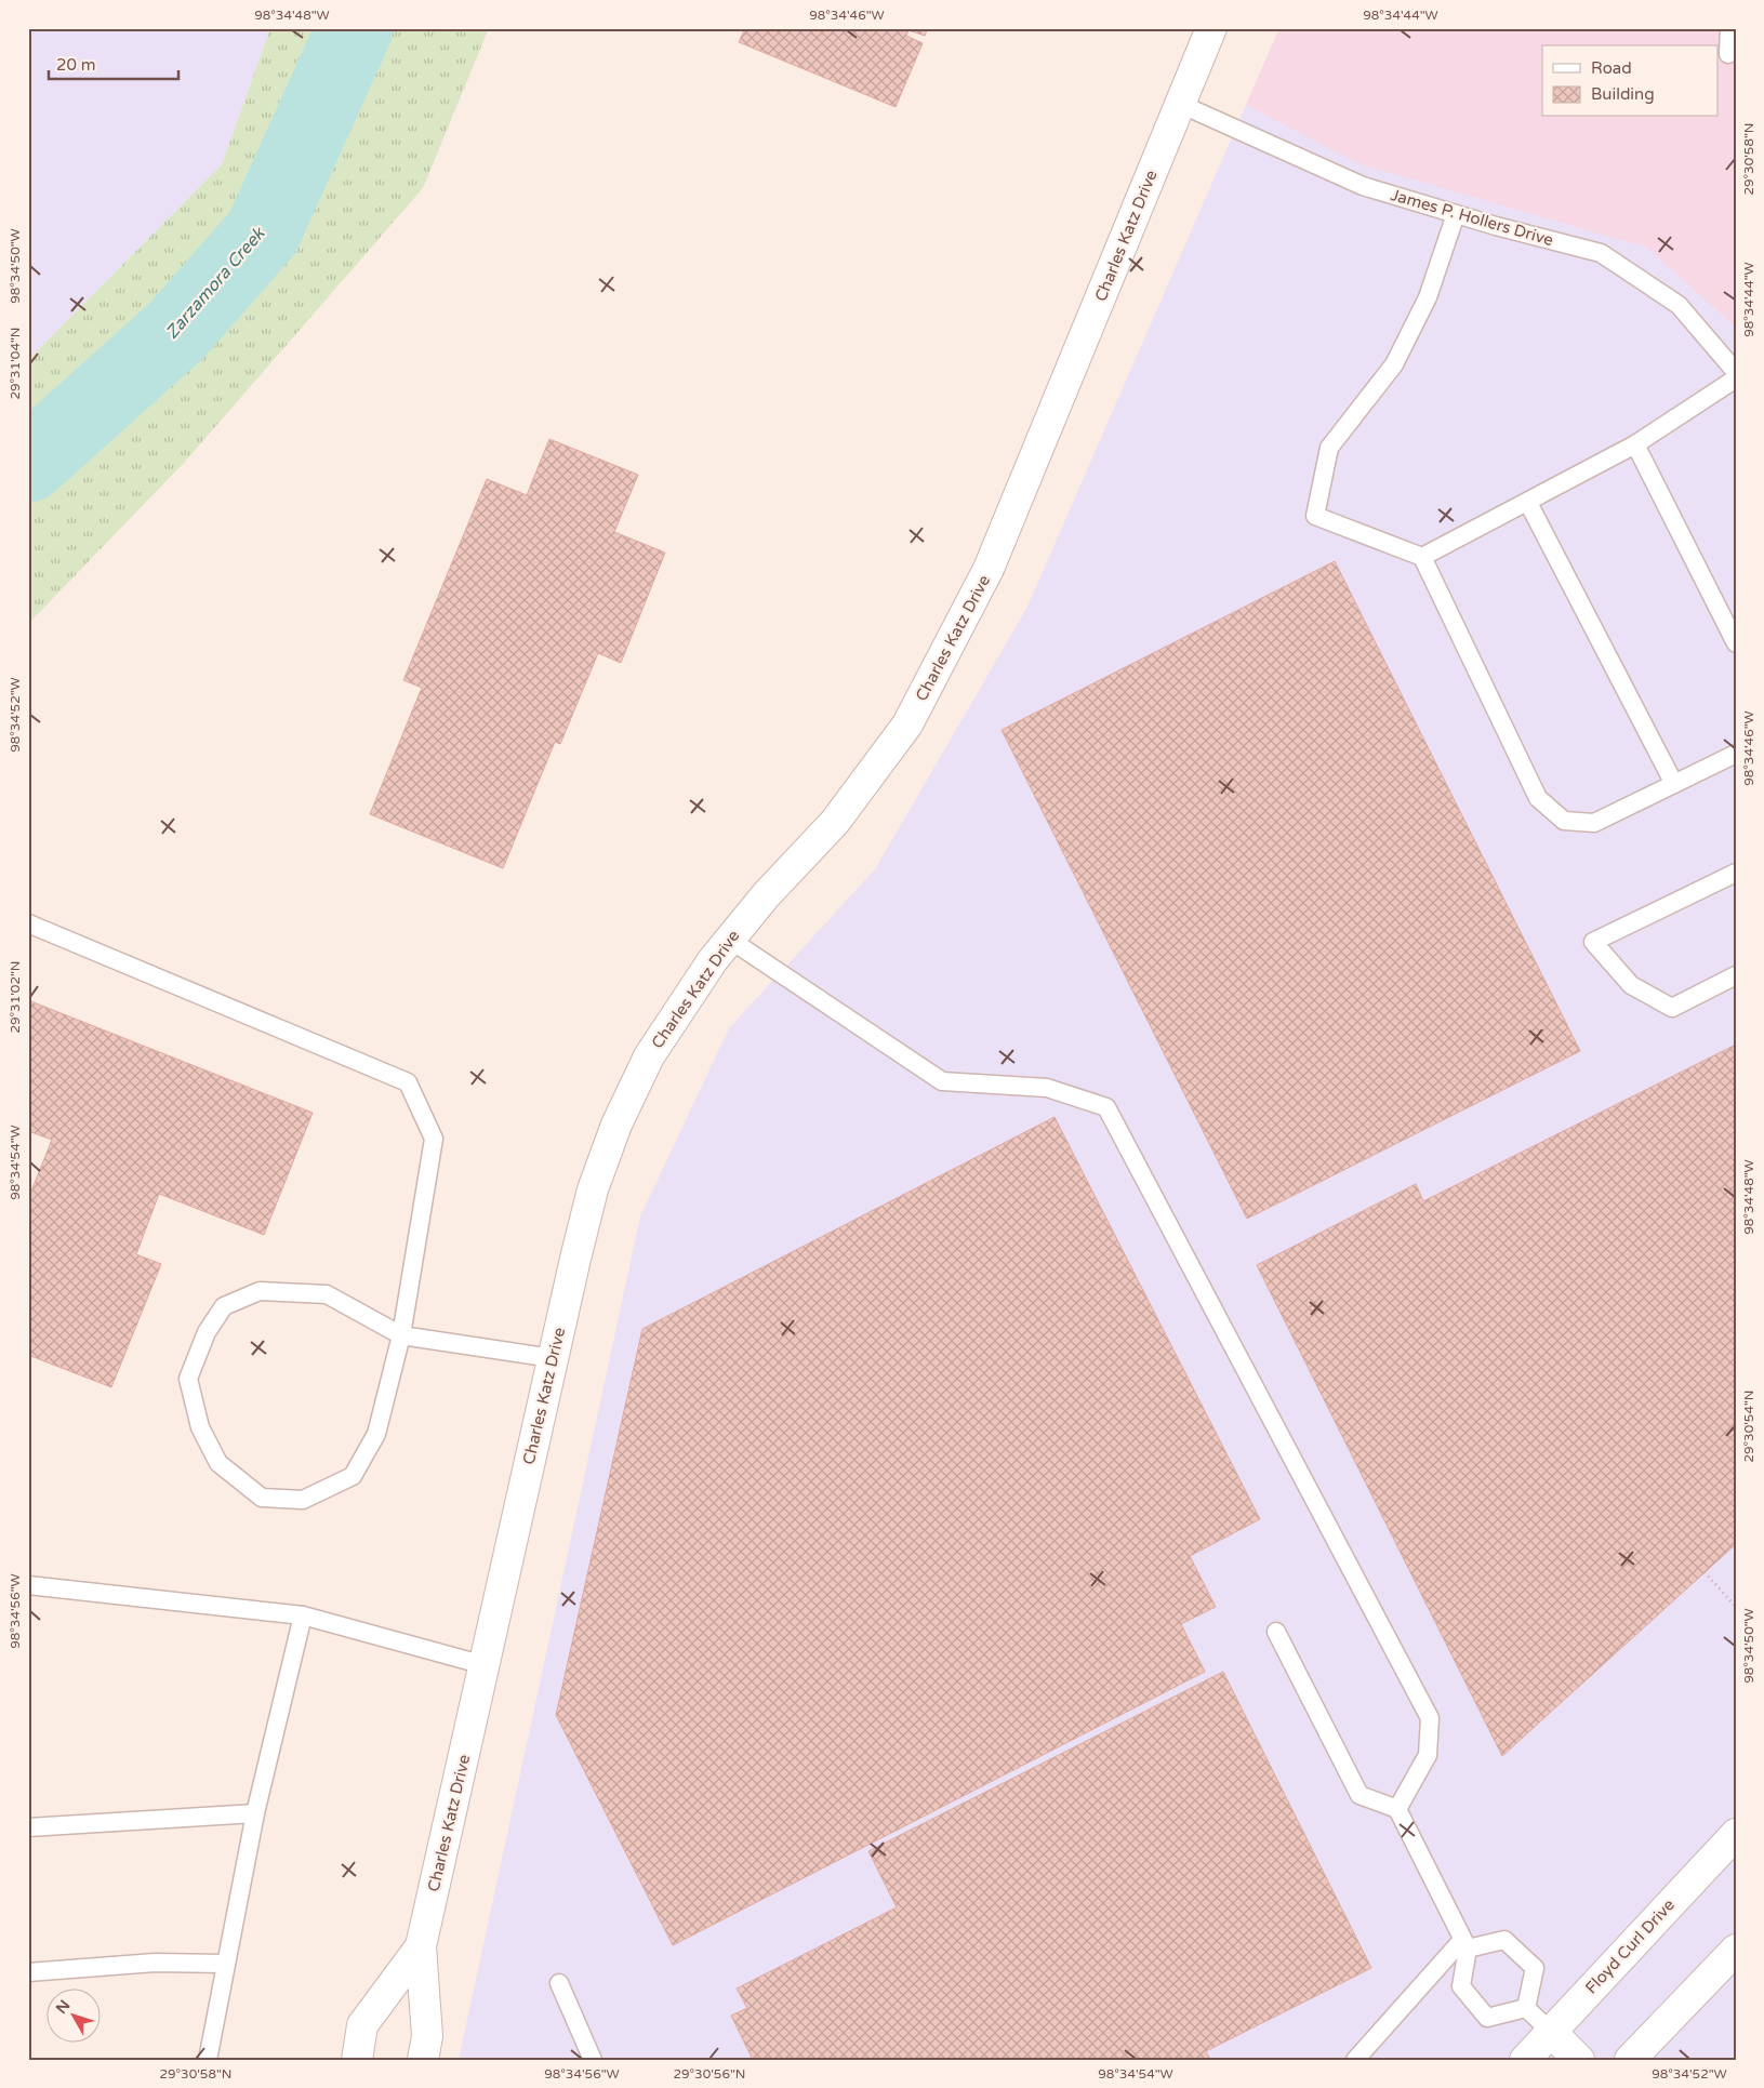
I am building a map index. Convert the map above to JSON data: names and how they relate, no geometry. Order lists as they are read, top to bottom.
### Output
{
  "streets": {
    "street": ["Charles Katz Drive", "Floyd Curl Drive"],
    "lane": ["James P. Hollers Drive"]
  },
  "crossings": [
    ["James P. Hollers Drive", "Charles Katz Drive"]
  ],
  "water": ["Zarzamora Creek"],
  "legend": ["Road", "Building"],
  "scale_bar": "20 m",
  "north": "top left",
  "coordinates": [
    "98°34'48\"W",
    "98°34'46\"W",
    "98°34'44\"W",
    "29°30'58\"N",
    "98°34'50\"W",
    "29°31'04\"N",
    "98°34'52\"W",
    "29°31'02\"N",
    "98°34'54\"W",
    "29°30'54\"N",
    "98°34'56\"W",
    "29°30'56\"N"
  ]
}
